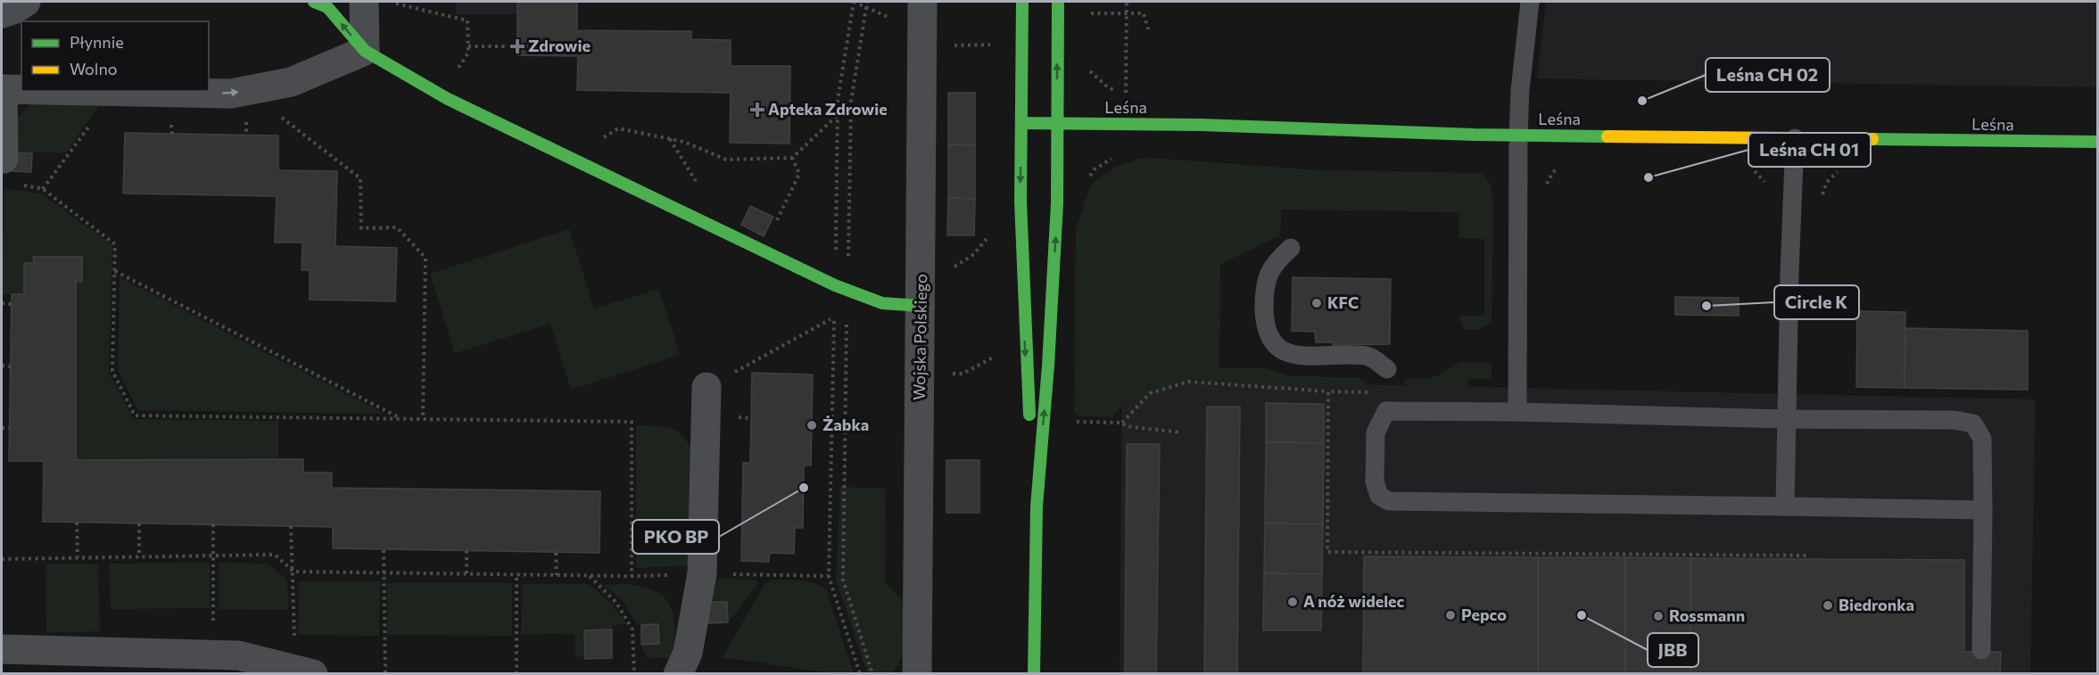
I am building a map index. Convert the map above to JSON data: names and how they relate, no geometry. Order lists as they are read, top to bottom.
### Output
{
  "streets": {
    "street": ["Leśna", "Wojska Polskiego"]
  },
  "places": {
    "health": ["Zdrowie", "Apteka Zdrowie"],
    "other": [
      "Leśna CH 02",
      "Leśna CH 01",
      "KFC",
      "Circle K",
      "Żabka",
      "PKO BP",
      "A nóż widelec",
      "Biedronka",
      "Pepco",
      "JBB",
      "Rossmann"
    ]
  },
  "legend": ["Płynnie", "Wolno"]
}
